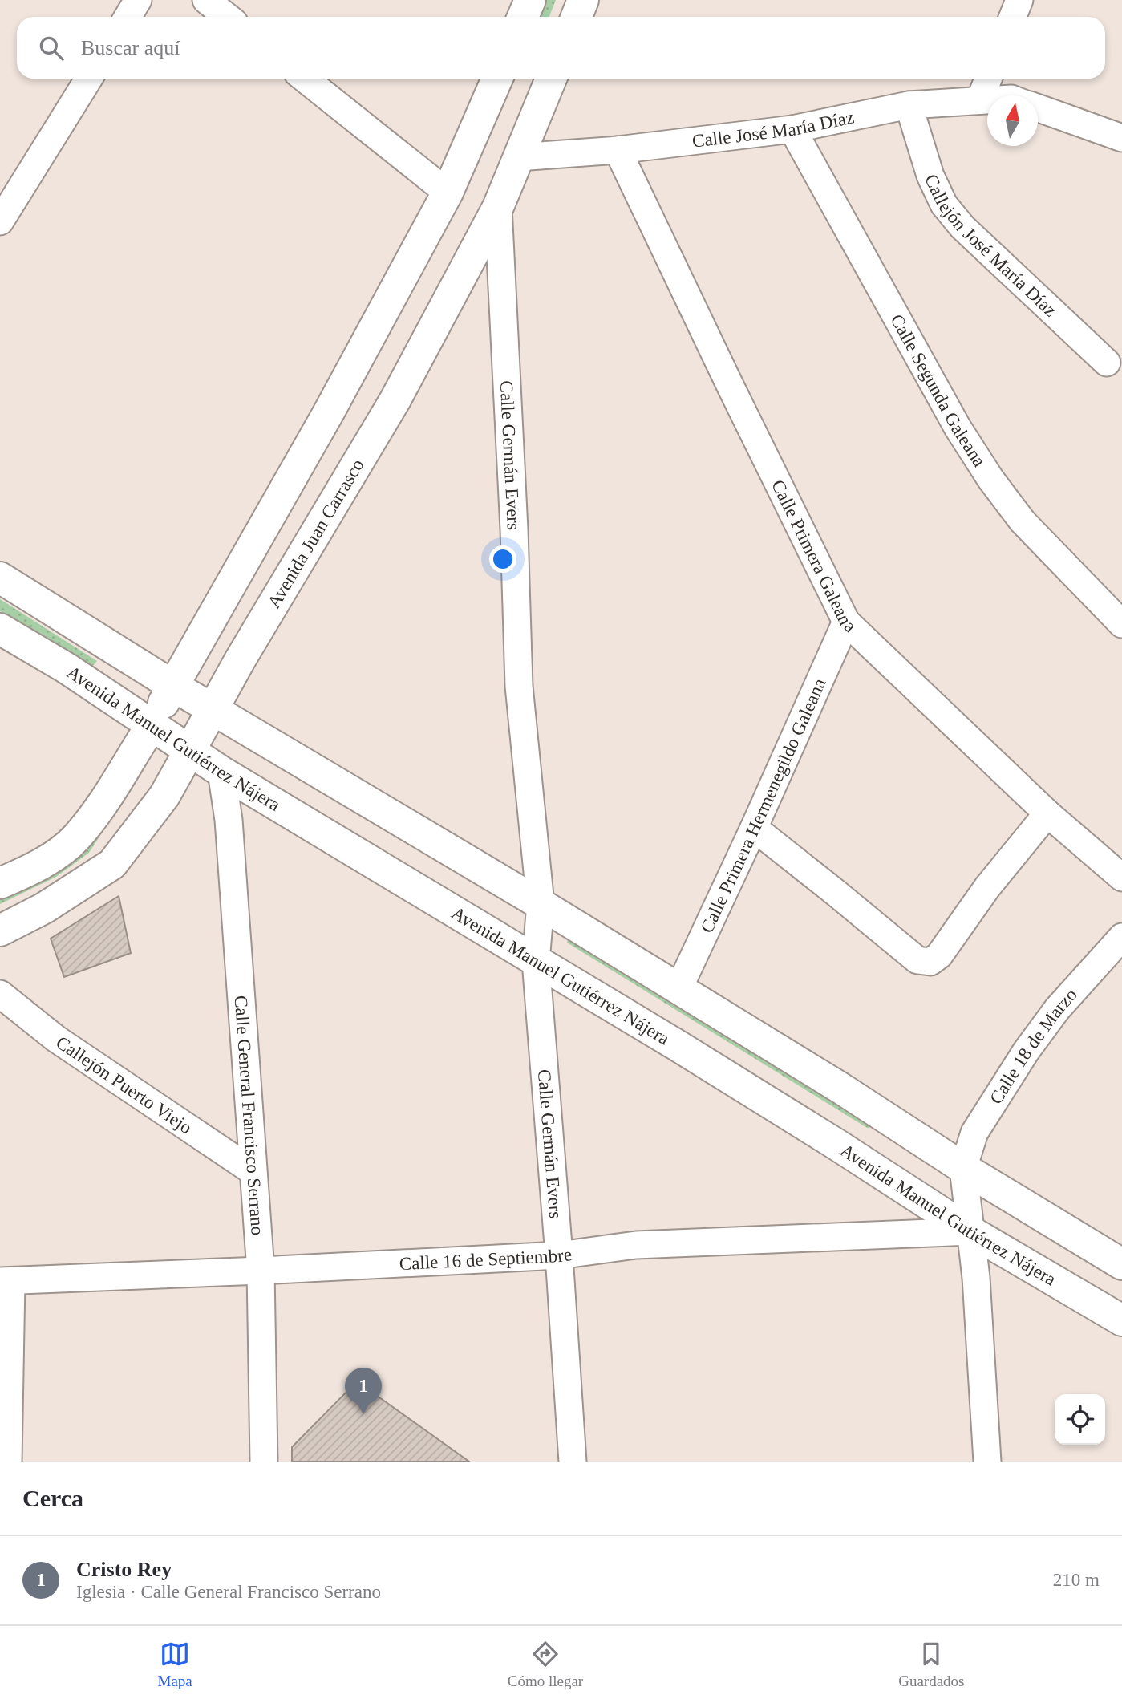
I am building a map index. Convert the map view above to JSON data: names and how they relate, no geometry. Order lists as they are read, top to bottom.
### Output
{
  "streets": {
    "main road": ["Avenida Juan Carrasco", "Avenida Manuel Gutiérrez Nájera"],
    "street": [
      "Calle José María Díaz",
      "Callejón José María Díaz",
      "Calle Segunda Galeana",
      "Calle Germán Evers",
      "Calle Primera Galeana",
      "Calle Primera Hermenegildo Galeana",
      "Calle 18 de Marzo",
      "Callejón Puerto Viejo",
      "Calle General Francisco Serrano",
      "Calle 16 de Septiembre"
    ]
  },
  "crossings": [
    ["Calle José María Díaz", "Callejón José María Díaz"],
    ["Calle José María Díaz", "Calle Segunda Galeana"],
    ["Calle José María Díaz", "Avenida Juan Carrasco"],
    ["Calle José María Díaz", "Calle Primera Galeana"],
    ["Calle Germán Evers", "Avenida Juan Carrasco"],
    ["Calle Germán Evers", "Avenida Manuel Gutiérrez Nájera"],
    ["Calle Germán Evers", "Calle 16 de Septiembre"],
    ["Avenida Juan Carrasco", "Avenida Manuel Gutiérrez Nájera"],
    ["Calle Primera Galeana", "Calle Primera Hermenegildo Galeana"],
    ["Avenida Manuel Gutiérrez Nájera", "Calle General Francisco Serrano"],
    ["Avenida Manuel Gutiérrez Nájera", "Calle 16 de Septiembre"],
    ["Callejón Puerto Viejo", "Calle General Francisco Serrano"],
    ["Calle General Francisco Serrano", "Calle 16 de Septiembre"]
  ],
  "north": "top",
  "page": {
    "search": "Buscar aquí",
    "pins": "1",
    "heading": "Cerca",
    "list": [
      {
        "mark": "1",
        "name": "Cristo Rey",
        "note": "Iglesia · Calle General Francisco Serrano",
        "value": "210 m"
      }
    ],
    "nav": ["Mapa", "Cómo llegar", "Guardados"]
  }
}
